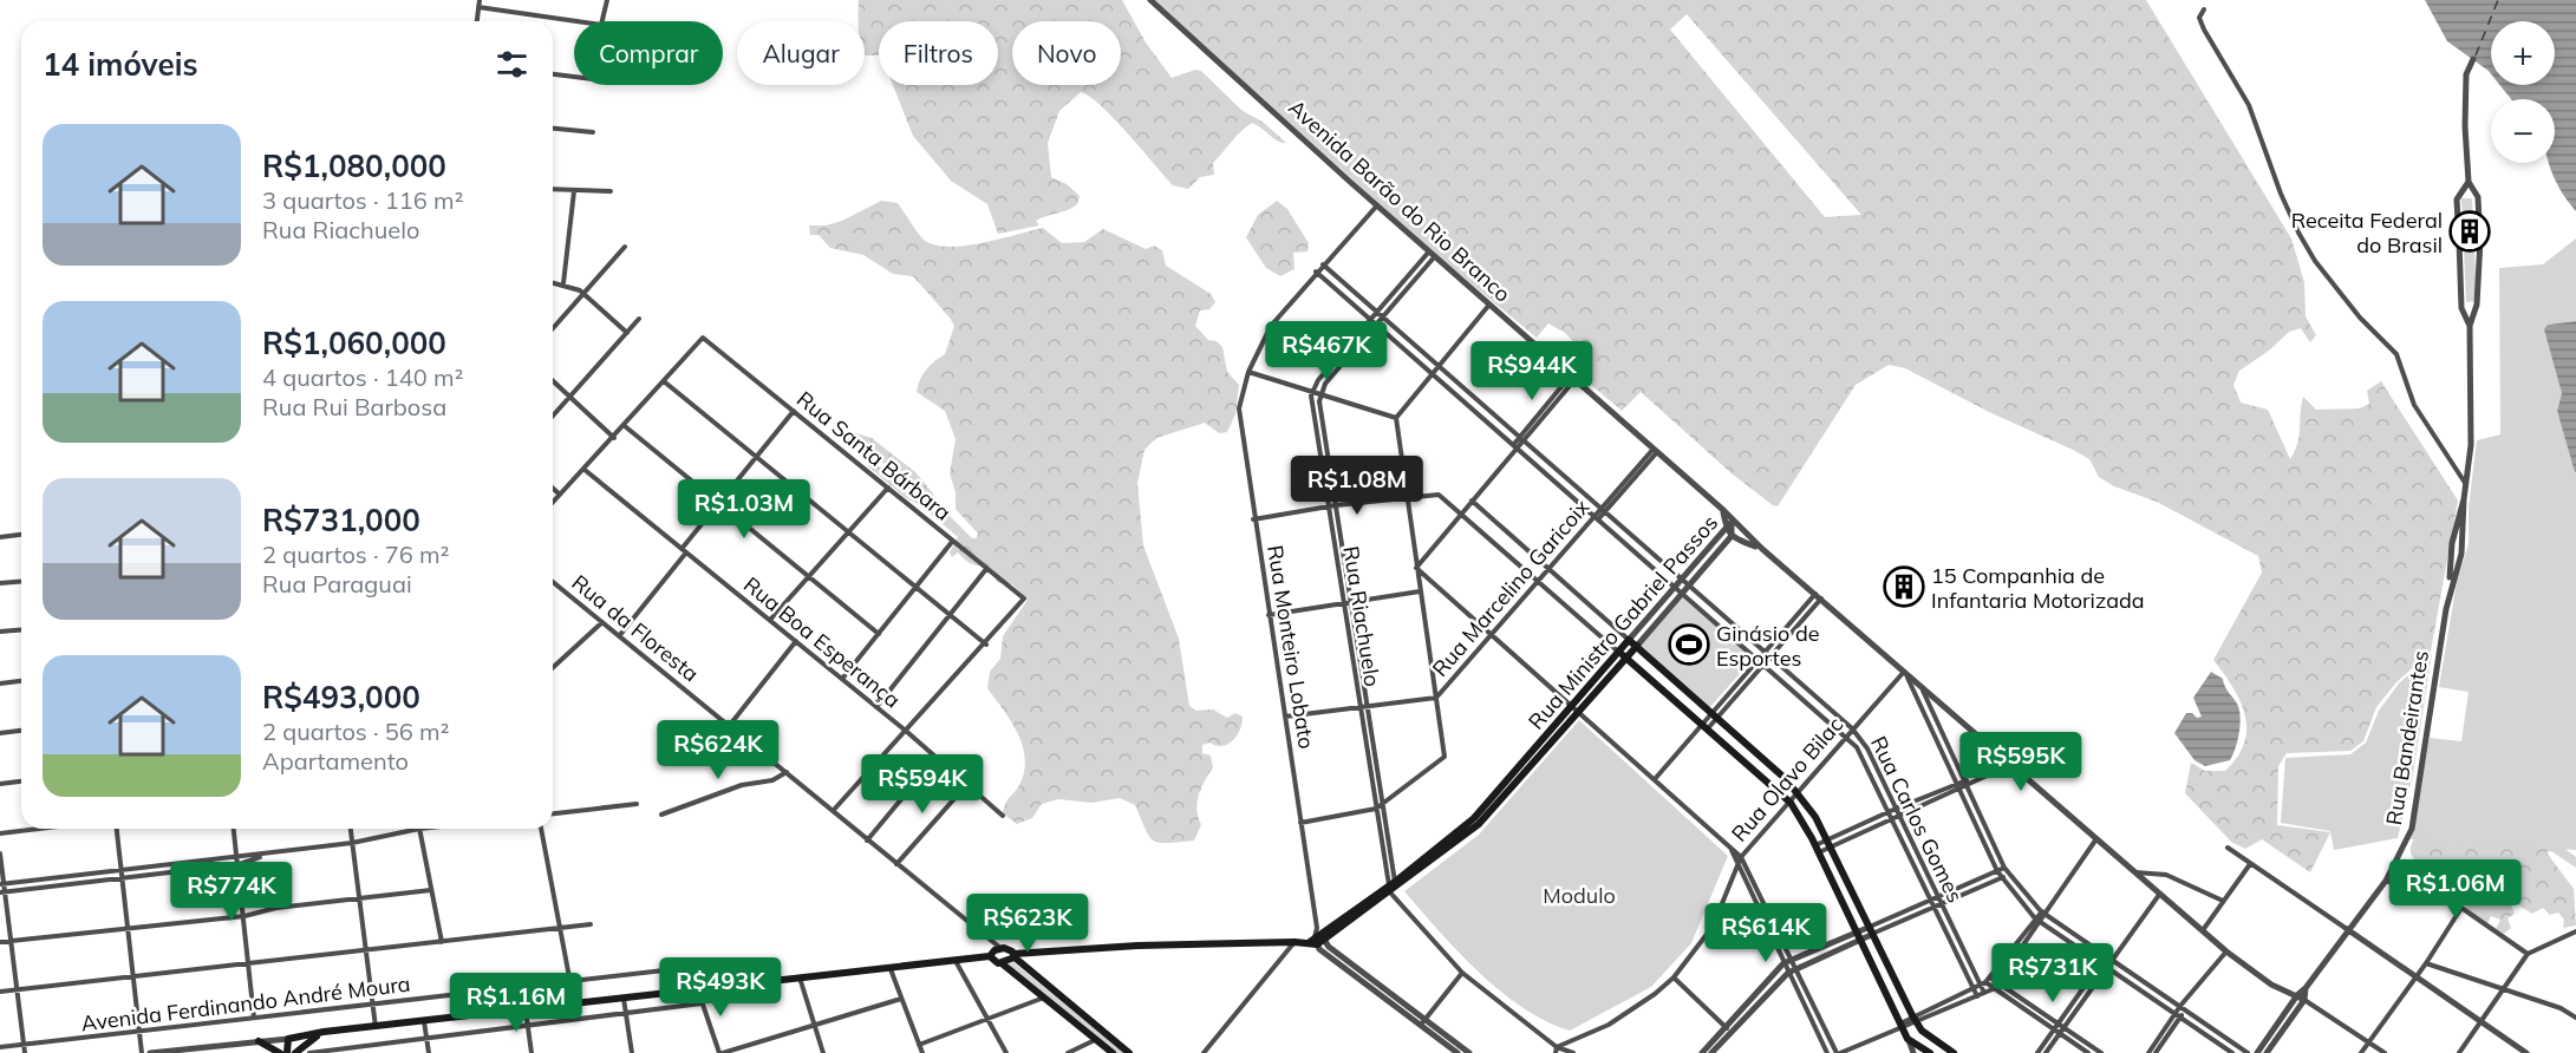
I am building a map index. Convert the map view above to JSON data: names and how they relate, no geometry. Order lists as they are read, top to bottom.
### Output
{
  "streets": {
    "main road": ["Rua Ministro Gabriel Passos"],
    "street": [
      "Avenida Barão do Rio Branco",
      "Rua Santa Bárbara",
      "Rua Marcelino Garicoix",
      "Rua Riachuelo",
      "Rua da Floresta",
      "Rua Boa Esperança",
      "Rua Monteiro Lobato",
      "Rua Bandeirantes",
      "Rua Olavo Bilac",
      "Rua Carlos Gomes",
      "Avenida Ferdinando André Moura"
    ]
  },
  "crossings": [
    ["Avenida Barão do Rio Branco", "Rua Marcelino Garicoix"],
    ["Avenida Barão do Rio Branco", "Rua Ministro Gabriel Passos"],
    ["Avenida Barão do Rio Branco", "Rua Monteiro Lobato"],
    ["Avenida Barão do Rio Branco", "Rua Bandeirantes"],
    ["Avenida Barão do Rio Branco", "Rua Olavo Bilac"],
    ["Rua Marcelino Garicoix", "Rua Riachuelo"],
    ["Rua Marcelino Garicoix", "Rua Monteiro Lobato"],
    ["Rua Marcelino Garicoix", "Rua Carlos Gomes"],
    ["Rua Riachuelo", "Rua Ministro Gabriel Passos"],
    ["Rua Ministro Gabriel Passos", "Rua Monteiro Lobato"],
    ["Rua Ministro Gabriel Passos", "Rua Carlos Gomes"],
    ["Rua Monteiro Lobato", "Rua Carlos Gomes"],
    ["Rua Olavo Bilac", "Rua Carlos Gomes"]
  ],
  "parks": ["Modulo"],
  "places": {
    "building": ["Receita Federal do Brasil", "15 Companhia de Infantaria Motorizada"],
    "sports": ["Ginásio de Esportes"]
  },
  "page": {
    "map_buttons": ["+", "−"],
    "chip": [
      "Comprar",
      "Alugar",
      "Filtros",
      "Novo"
    ],
    "heading": "14 imóveis",
    "list": [
      {
        "name": "R$1,080,000",
        "note": "3 quartos · 116 m² · Rua Riachuelo"
      },
      {
        "name": "R$1,060,000",
        "note": "4 quartos · 140 m² · Rua Rui Barbosa"
      },
      {
        "name": "R$731,000",
        "note": "2 quartos · 76 m² · Rua Paraguai"
      },
      {
        "name": "R$493,000",
        "note": "2 quartos · 56 m² · Apartamento"
      }
    ],
    "price": [
      "R$467K",
      "R$944K",
      "R$1.08M",
      "R$1.03M",
      "R$624K",
      "R$595K",
      "R$594K",
      "R$1.06M",
      "R$774K",
      "R$623K",
      "R$614K",
      "R$731K",
      "R$493K",
      "R$1.16M"
    ]
  }
}
